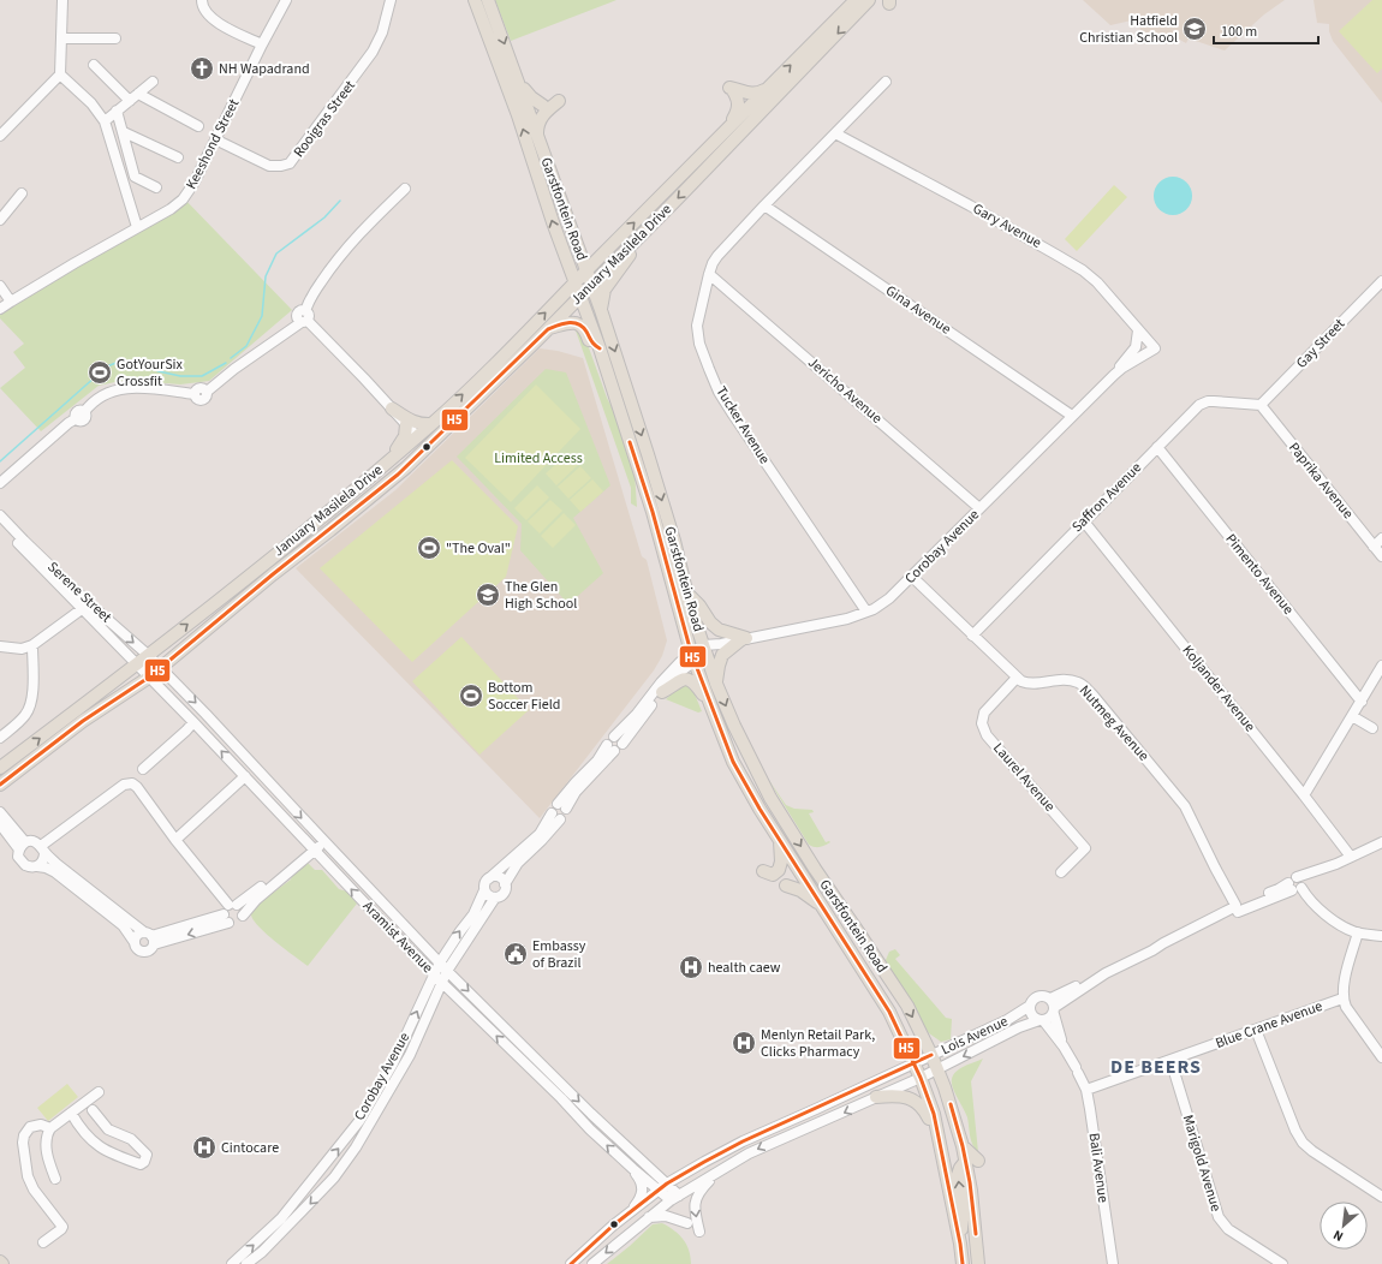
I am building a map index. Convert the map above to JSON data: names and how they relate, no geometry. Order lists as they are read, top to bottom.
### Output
{
  "streets": {
    "main road": ["Garstfontein Road", "January Masilela Drive"],
    "street": [
      "Rooigras Street",
      "Keeshond Street",
      "Gary Avenue",
      "Gina Avenue",
      "Gay Street",
      "Jericho Avenue",
      "Tucker Avenue",
      "Paprika Avenue",
      "Saffron Avenue",
      "Corobay Avenue",
      "Pimento Avenue",
      "Serene Street",
      "Koljander Avenue",
      "Nutmeg Avenue",
      "Laurel Avenue",
      "Aramist Avenue",
      "Blue Crane Avenue",
      "Lois Avenue",
      "Marigold Avenue",
      "Bali Avenue"
    ]
  },
  "crossings": [
    ["Rooigras Street", "Keeshond Street"],
    ["Garstfontein Road", "January Masilela Drive"],
    ["Garstfontein Road", "Corobay Avenue"],
    ["Garstfontein Road", "Lois Avenue"],
    ["Gary Avenue", "Tucker Avenue"],
    ["Gary Avenue", "Corobay Avenue"],
    ["January Masilela Drive", "Serene Street"],
    ["January Masilela Drive", "Aramist Avenue"],
    ["Gina Avenue", "Tucker Avenue"],
    ["Gina Avenue", "Corobay Avenue"],
    ["Gay Street", "Paprika Avenue"],
    ["Gay Street", "Saffron Avenue"],
    ["Jericho Avenue", "Tucker Avenue"],
    ["Jericho Avenue", "Corobay Avenue"],
    ["Tucker Avenue", "Corobay Avenue"],
    ["Paprika Avenue", "Saffron Avenue"],
    ["Saffron Avenue", "Pimento Avenue"],
    ["Saffron Avenue", "Koljander Avenue"],
    ["Saffron Avenue", "Nutmeg Avenue"],
    ["Corobay Avenue", "Nutmeg Avenue"],
    ["Corobay Avenue", "Aramist Avenue"],
    ["Serene Street", "Aramist Avenue"],
    ["Nutmeg Avenue", "Laurel Avenue"],
    ["Aramist Avenue", "Lois Avenue"],
    ["Blue Crane Avenue", "Marigold Avenue"],
    ["Blue Crane Avenue", "Bali Avenue"],
    ["Lois Avenue", "Bali Avenue"]
  ],
  "districts": ["DE BEERS"],
  "parks": ["Limited Access"],
  "places": {
    "school or university": ["Hatfield Christian School", "The Glen High School"],
    "church": ["NH Wapadrand"],
    "sports": ["GotYourSix Crossfit", "\"The Oval\"", "Bottom Soccer Field"],
    "public building": ["Embassy of Brazil"],
    "hospital": ["health caew", "Menlyn Retail Park, Clicks Pharmacy", "Cintocare"]
  },
  "lines": ["transit line H5"],
  "scale_bar": "100 m",
  "north": "bottom left"
}
